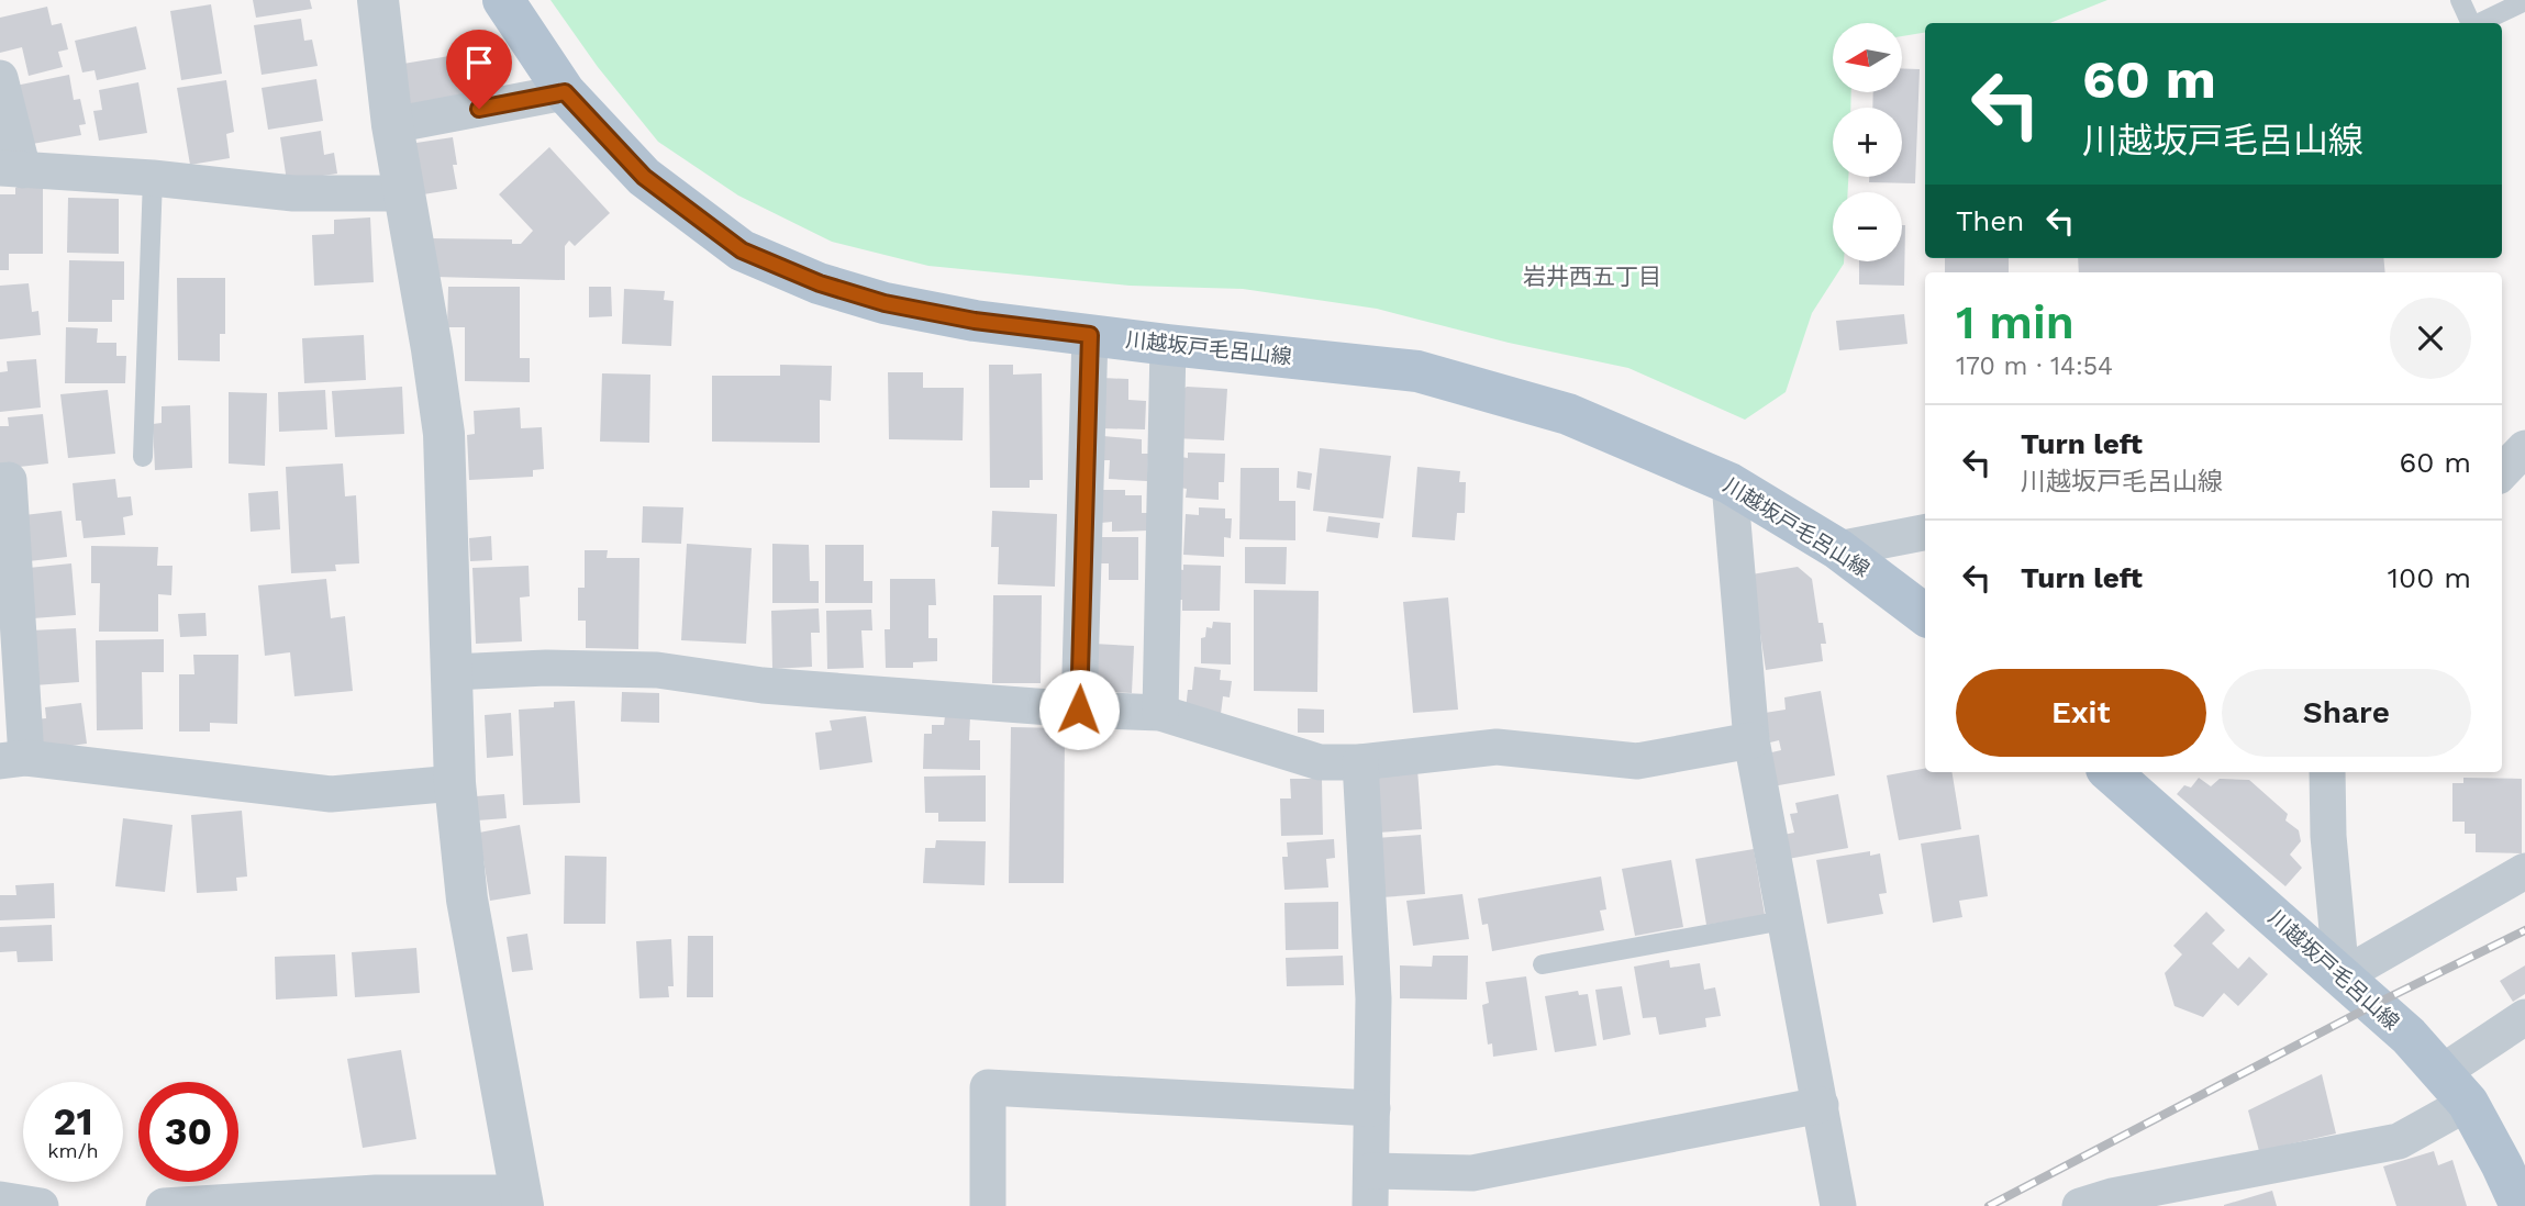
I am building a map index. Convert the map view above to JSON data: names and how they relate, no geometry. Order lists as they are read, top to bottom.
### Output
{
  "streets": {
    "main road": ["川越坂戸毛呂山線"]
  },
  "districts": ["岩井西五丁目"],
  "north": "left",
  "page": {
    "map_buttons": ["+", "−"],
    "turn": ["60 m", "川越坂戸毛呂山線"],
    "then": "Then",
    "heading": ["1 min", "170 m · 14:54"],
    "list": [
      {
        "name": "Turn left",
        "note": "川越坂戸毛呂山線",
        "value": "60 m"
      },
      {
        "name": "Turn left",
        "value": "100 m"
      }
    ],
    "buttons": ["Exit", "Share"],
    "speed": "21 km/h",
    "limit": "30"
  }
}
